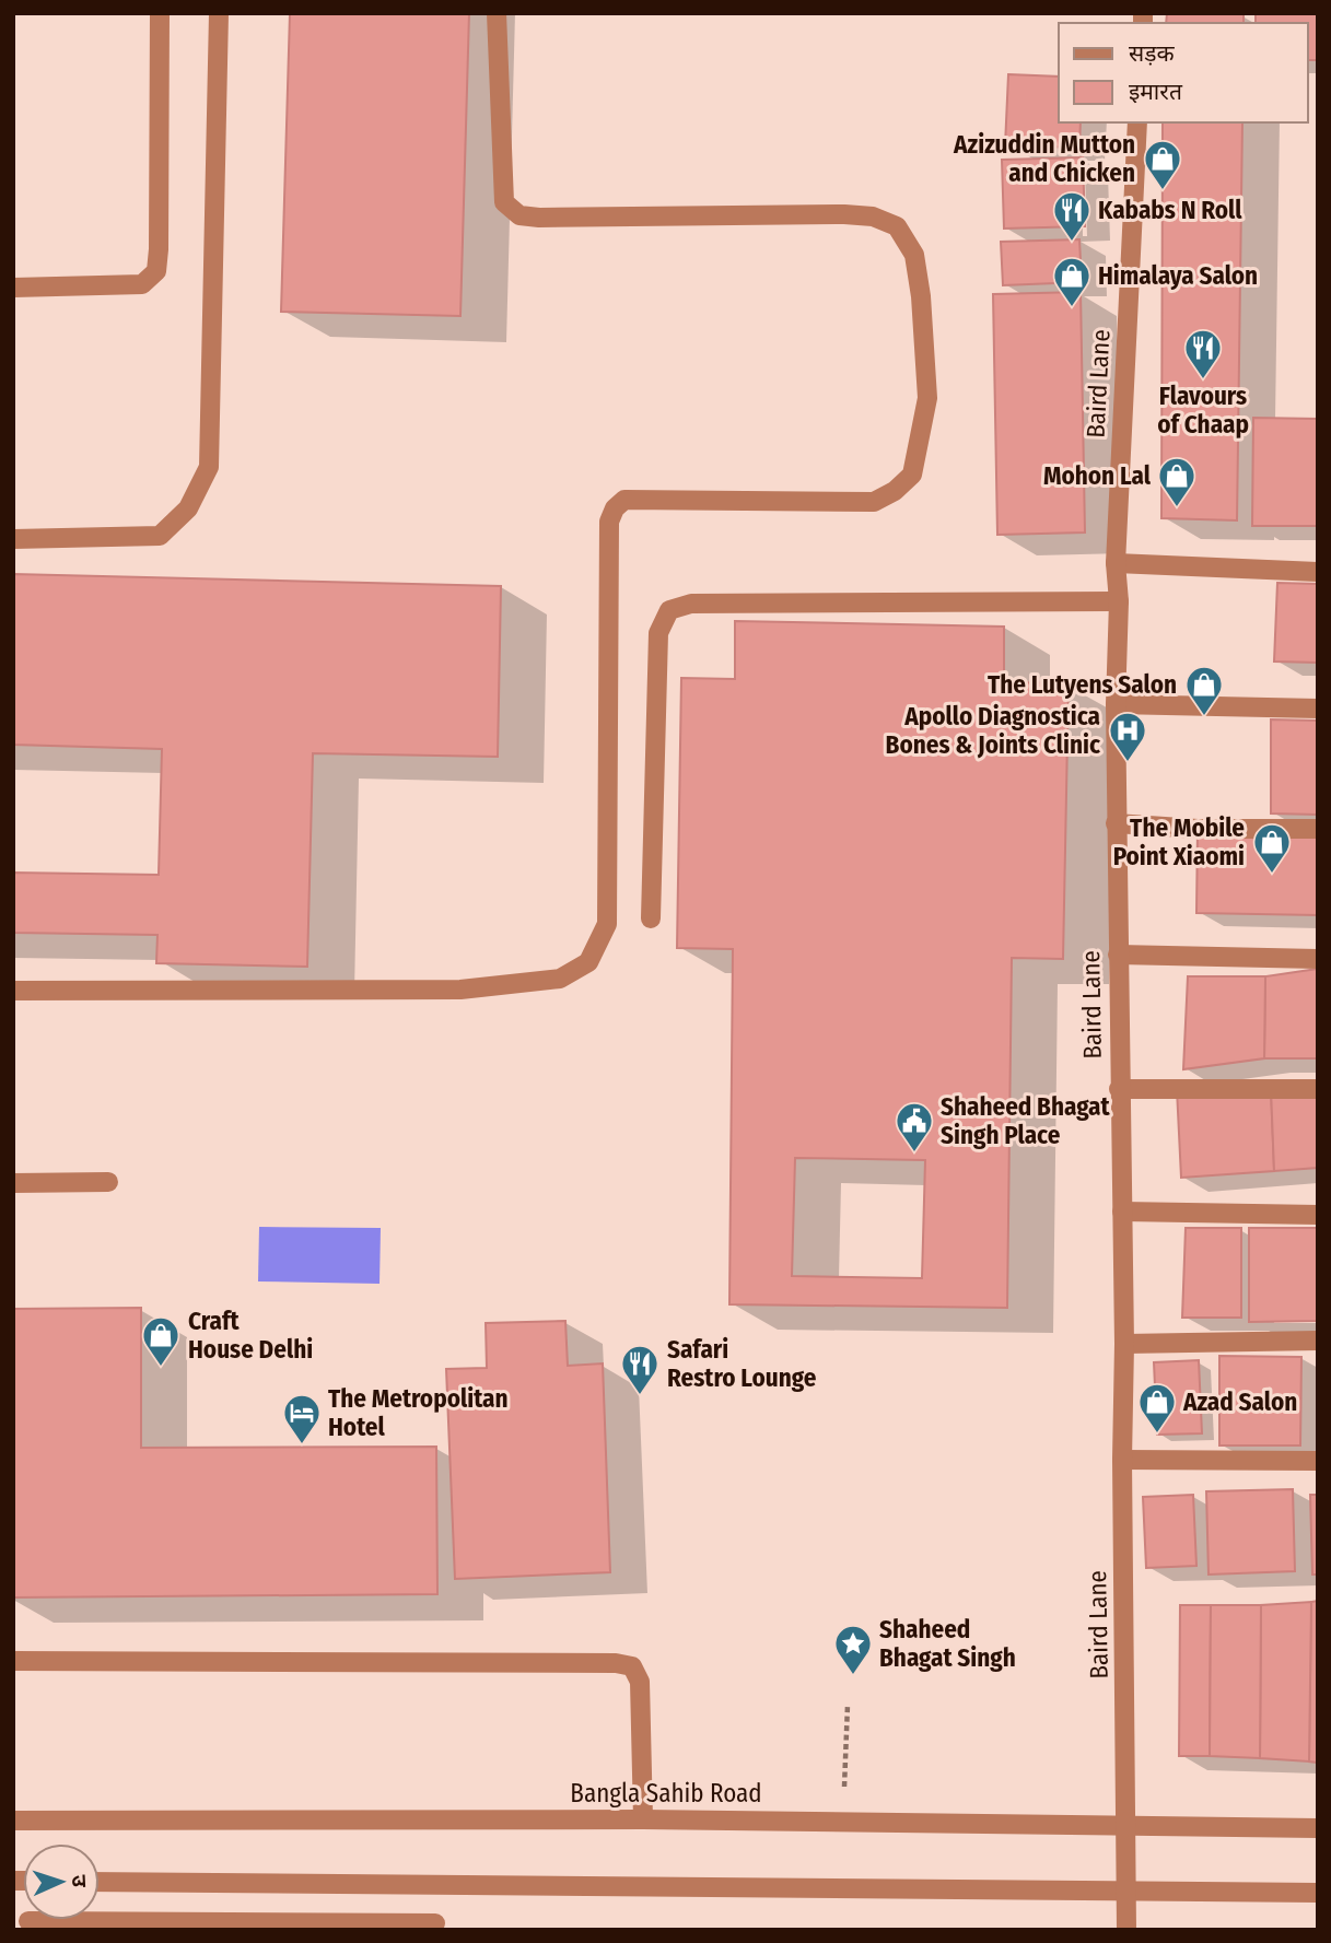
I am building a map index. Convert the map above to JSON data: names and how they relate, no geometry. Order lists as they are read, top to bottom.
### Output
{
  "streets": {
    "street": ["Baird Lane", "Bangla Sahib Road"]
  },
  "crossings": [
    ["Baird Lane", "Bangla Sahib Road"]
  ],
  "places": {
    "shop": [
      "Azizuddin Mutton and Chicken",
      "Himalaya Salon",
      "Mohon Lal",
      "The Lutyens Salon",
      "The Mobile Point Xiaomi",
      "Craft House Delhi",
      "Azad Salon"
    ],
    "restaurant": ["Kababs N Roll", "Flavours of Chaap", "Safari Restro Lounge"],
    "hospital": ["Apollo Diagnostica Bones & Joints Clinic"],
    "public building": ["Shaheed Bhagat Singh Place"],
    "hotel": ["The Metropolitan Hotel"],
    "place": ["Shaheed Bhagat Singh"]
  },
  "legend": ["सड़क", "इमारत"],
  "north": "right"
}
